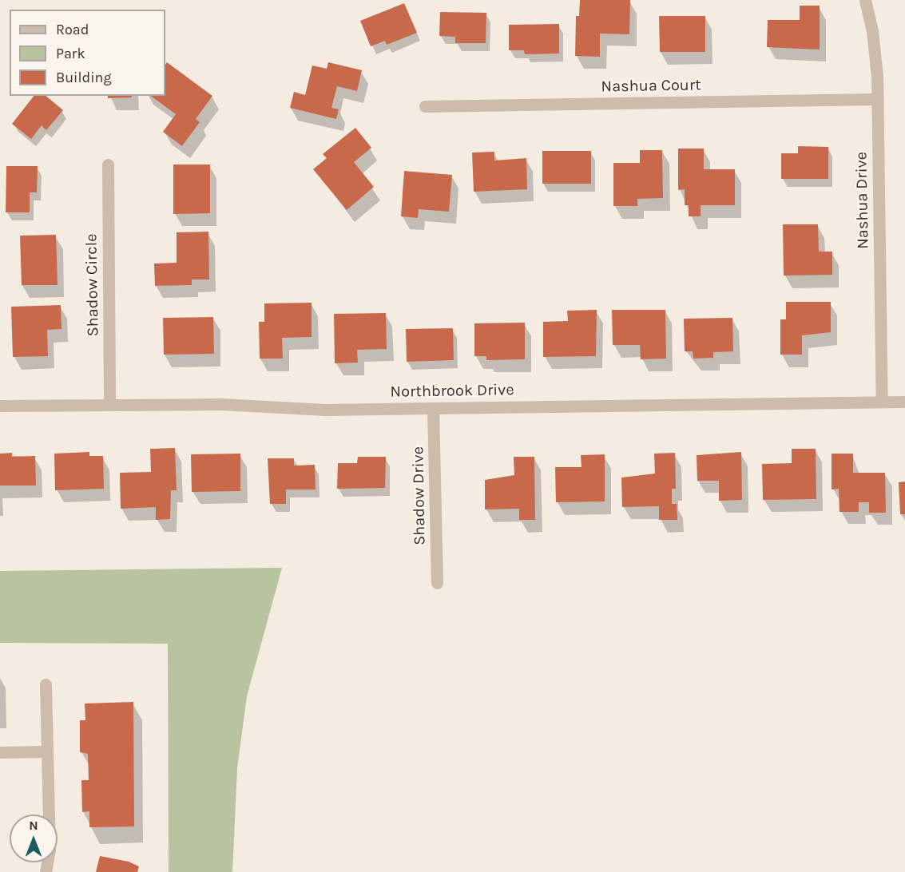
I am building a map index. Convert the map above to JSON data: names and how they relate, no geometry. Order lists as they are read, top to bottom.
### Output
{
  "streets": {
    "street": [
      "Nashua Court",
      "Nashua Drive",
      "Shadow Circle",
      "Northbrook Drive",
      "Shadow Drive"
    ]
  },
  "crossings": [
    ["Nashua Court", "Nashua Drive"],
    ["Nashua Drive", "Northbrook Drive"],
    ["Shadow Circle", "Northbrook Drive"],
    ["Northbrook Drive", "Shadow Drive"]
  ],
  "legend": ["Road", "Park", "Building"],
  "north": "top"
}
